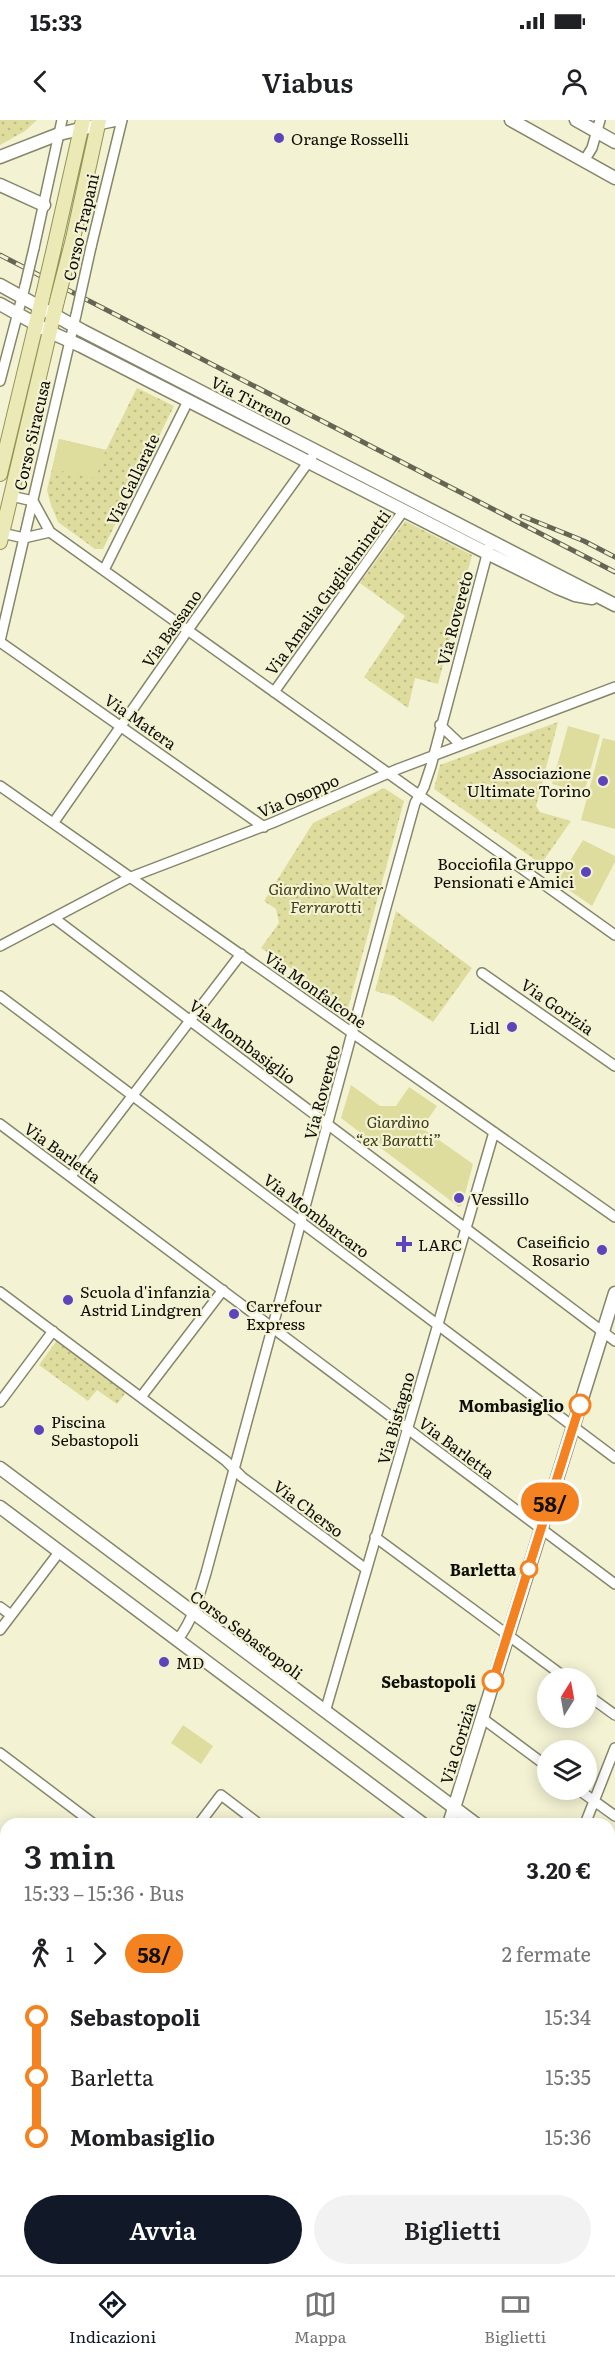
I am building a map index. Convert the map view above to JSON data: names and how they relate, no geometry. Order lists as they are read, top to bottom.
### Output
{
  "streets": {
    "main road": ["Corso Trapani", "Corso Siracusa"],
    "street": [
      "Via Tirreno",
      "Via Gallarate",
      "Via Amalia Guglielminetti",
      "Via Rovereto",
      "Via Bassano",
      "Via Matera",
      "Via Osoppo",
      "Via Monfalcone",
      "Via Gorizia",
      "Via Mombasiglio",
      "Via Barletta",
      "Via Mombarcaro",
      "Via Bistagno",
      "Via Cherso",
      "Corso Sebastopoli"
    ]
  },
  "crossings": [
    ["Corso Trapani", "Via Tirreno"],
    ["Corso Trapani", "Corso Siracusa"],
    ["Via Tirreno", "Corso Siracusa"],
    ["Via Tirreno", "Via Gallarate"],
    ["Via Tirreno", "Via Amalia Guglielminetti"],
    ["Via Tirreno", "Via Rovereto"],
    ["Via Tirreno", "Via Bassano"],
    ["Corso Siracusa", "Via Amalia Guglielminetti"],
    ["Corso Siracusa", "Via Matera"],
    ["Via Gallarate", "Via Amalia Guglielminetti"],
    ["Via Amalia Guglielminetti", "Via Rovereto"],
    ["Via Amalia Guglielminetti", "Via Bassano"],
    ["Via Amalia Guglielminetti", "Via Osoppo"],
    ["Via Rovereto", "Via Osoppo"],
    ["Via Rovereto", "Via Monfalcone"],
    ["Via Rovereto", "Via Mombasiglio"],
    ["Via Rovereto", "Via Barletta"],
    ["Via Rovereto", "Via Mombarcaro"],
    ["Via Rovereto", "Via Cherso"],
    ["Via Rovereto", "Corso Sebastopoli"],
    ["Via Bassano", "Via Matera"],
    ["Via Bassano", "Via Monfalcone"],
    ["Via Matera", "Via Osoppo"],
    ["Via Osoppo", "Via Monfalcone"],
    ["Via Osoppo", "Via Mombasiglio"],
    ["Via Monfalcone", "Via Bistagno"],
    ["Via Gorizia", "Via Mombasiglio"],
    ["Via Gorizia", "Via Barletta"],
    ["Via Gorizia", "Via Mombarcaro"],
    ["Via Gorizia", "Corso Sebastopoli"],
    ["Via Mombasiglio", "Via Bistagno"],
    ["Via Barletta", "Via Bistagno"],
    ["Via Mombarcaro", "Via Bistagno"],
    ["Via Bistagno", "Via Cherso"],
    ["Via Bistagno", "Corso Sebastopoli"]
  ],
  "parks": ["Giardino Walter Ferrarotti", "Giardino “ex Baratti”"],
  "places": {
    "other": [
      "Orange Rosselli",
      "Associazione Ultimate Torino",
      "Bocciofila Gruppo Pensionati e Amici",
      "Lidl",
      "Vessillo",
      "Caseificio Rosario",
      "Scuola d'infanzia Astrid Lindgren",
      "Carrefour Express",
      "Mombasiglio",
      "Piscina Sebastopoli",
      "Barletta",
      "MD",
      "Sebastopoli"
    ],
    "health": ["LARC"]
  },
  "lines": ["bus line 58/"],
  "north": "top",
  "page": {
    "status": "15:33",
    "header": "Viabus",
    "on_map": "58/",
    "heading": ["3 min", "15:33 – 15:36 · Bus", "3.20 €"],
    "legs": ["1", "58/", "2 fermate"],
    "list": [
      {
        "name": "Sebastopoli",
        "value": "15:34"
      },
      {
        "name": "Barletta",
        "value": "15:35"
      },
      {
        "name": "Mombasiglio",
        "value": "15:36"
      }
    ],
    "buttons": ["Avvia", "Biglietti"],
    "tabs": ["Indicazioni", "Mappa", "Biglietti"]
  }
}
